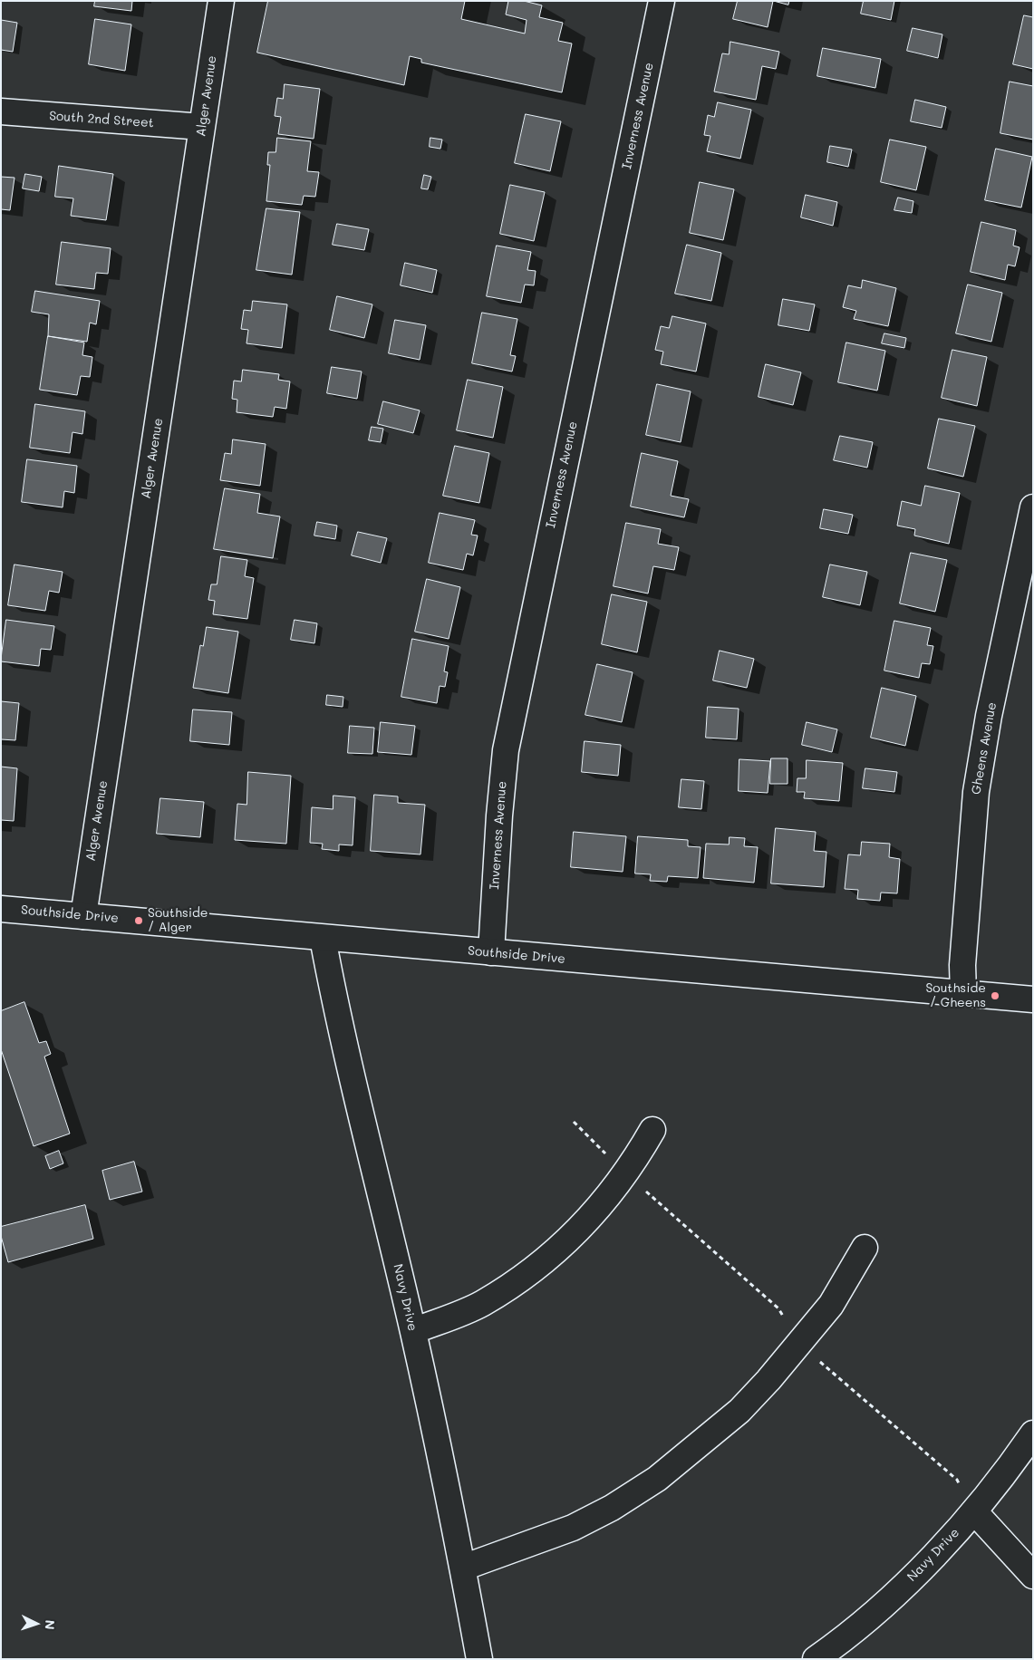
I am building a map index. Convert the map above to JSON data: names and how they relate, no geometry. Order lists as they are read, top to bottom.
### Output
{
  "streets": {
    "street": [
      "Alger Avenue",
      "Inverness Avenue",
      "South 2nd Street",
      "Gheens Avenue",
      "Southside Drive",
      "Navy Drive"
    ]
  },
  "crossings": [
    ["Alger Avenue", "South 2nd Street"],
    ["Alger Avenue", "Southside Drive"],
    ["Inverness Avenue", "Southside Drive"],
    ["Gheens Avenue", "Southside Drive"],
    ["Southside Drive", "Navy Drive"]
  ],
  "places": ["Southside / Alger", "Southside / Gheens"],
  "north": "right"
}
